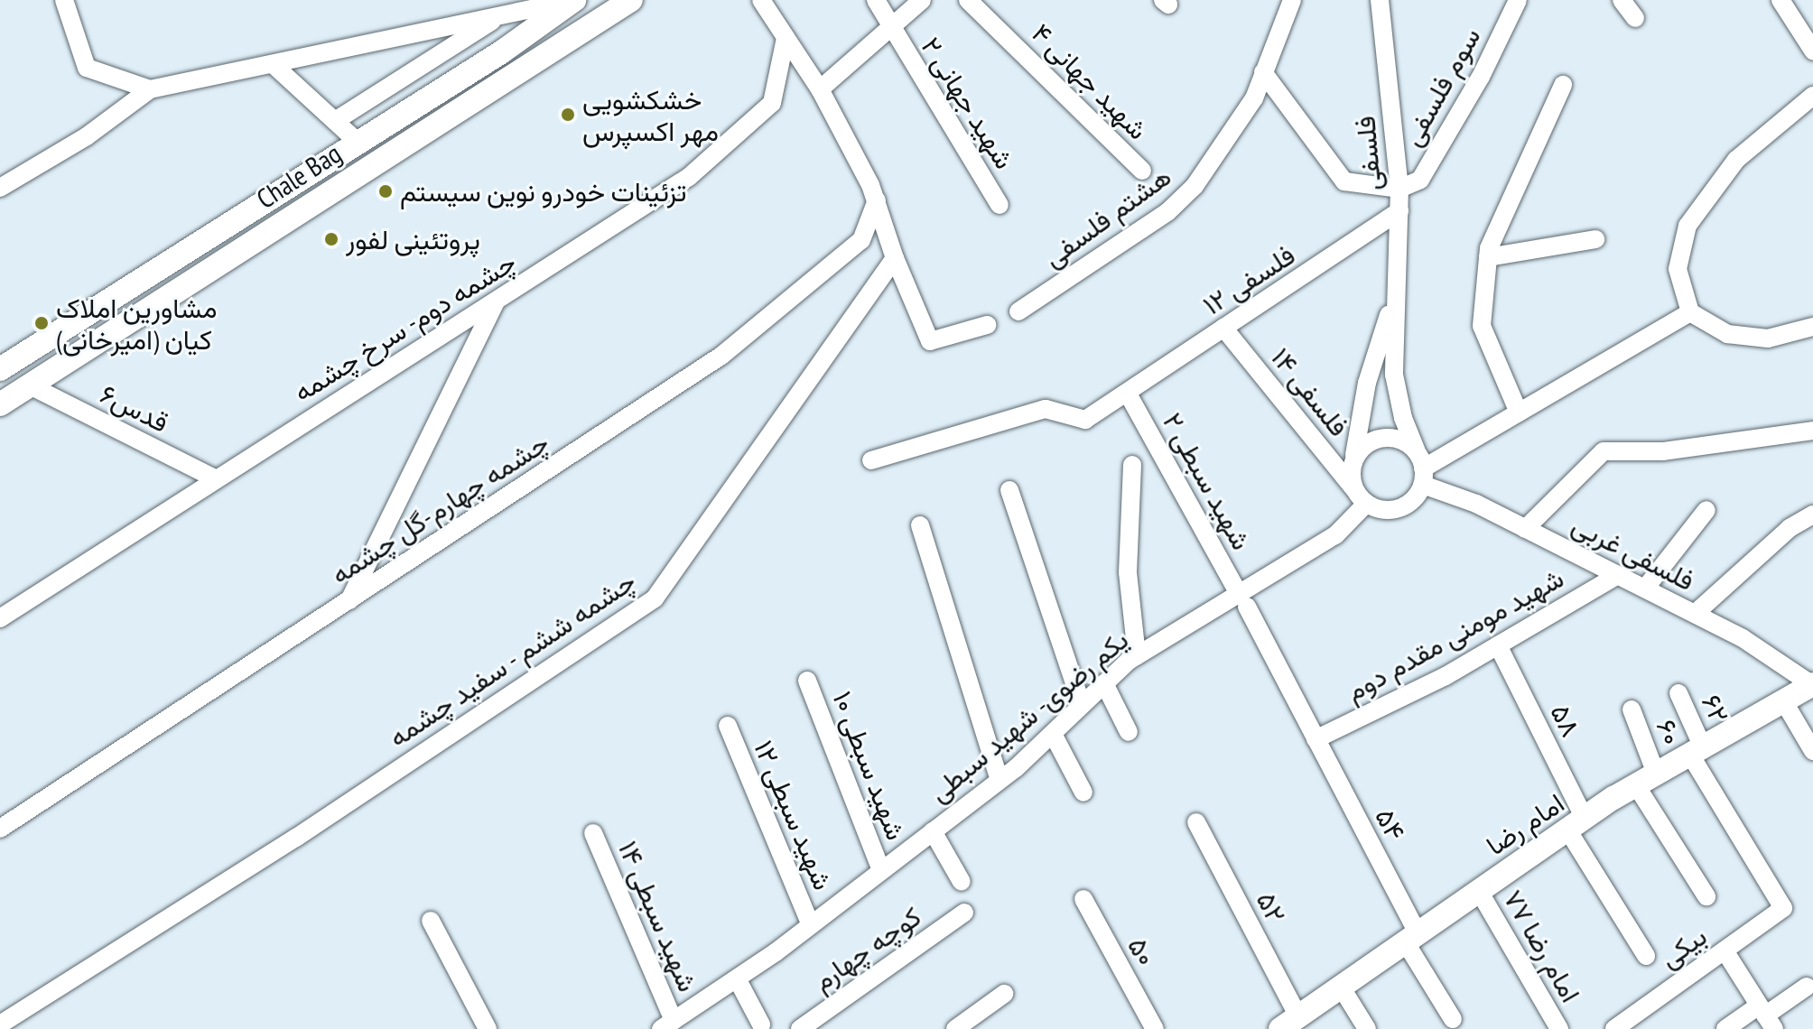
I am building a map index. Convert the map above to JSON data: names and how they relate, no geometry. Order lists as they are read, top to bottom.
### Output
{
  "streets": {
    "main road": ["Chale Bag", "امام رضا"],
    "street": [
      "۴ شهید جهانی",
      "سوم فلسفی",
      "۲ شهید جهانی",
      "فلسفی",
      "هشتم فلسفی",
      "۱۲ فلسفی",
      "چشمه دوم- سرخ چشمه",
      "۱۴ فلسفی",
      "قدس۶",
      "۲ شهید سبطی",
      "چشمه چهارم-گل چشمه",
      "فلسفی غربی",
      "شهید مومنی مقدم دوم",
      "چشمه ششم - سفید چشمه",
      "۶۲",
      "یکم رضوی- شهید سبطی",
      "۵۸",
      "۶۰",
      "۱۰ شهید سبطی",
      "۱۲ شهید سبطی",
      "۵۴",
      "۵۲",
      "شهید سبطی ۱۴",
      "امام رضا ۷۷",
      "بیکی",
      "کوچه چهارم",
      "۵۰"
    ]
  },
  "crossings": [
    ["سوم فلسفی", "فلسفی"],
    ["فلسفی", "۱۲ فلسفی"],
    ["Chale Bag", "قدس۶"],
    ["۱۲ فلسفی", "۱۴ فلسفی"],
    ["۱۲ فلسفی", "۲ شهید سبطی"],
    ["چشمه دوم- سرخ چشمه", "قدس۶"],
    ["۱۴ فلسفی", "فلسفی غربی"],
    ["۱۴ فلسفی", "یکم رضوی- شهید سبطی"],
    ["۲ شهید سبطی", "شهید مومنی مقدم دوم"],
    ["۲ شهید سبطی", "یکم رضوی- شهید سبطی"],
    ["۲ شهید سبطی", "۵۴"],
    ["فلسفی غربی", "شهید مومنی مقدم دوم"],
    ["فلسفی غربی", "یکم رضوی- شهید سبطی"],
    ["فلسفی غربی", "امام رضا"],
    ["شهید مومنی مقدم دوم", "۵۸"],
    ["شهید مومنی مقدم دوم", "۵۴"],
    ["۶۲", "امام رضا"],
    ["۶۲", "بیکی"],
    ["یکم رضوی- شهید سبطی", "۱۰ شهید سبطی"],
    ["یکم رضوی- شهید سبطی", "۱۲ شهید سبطی"],
    ["یکم رضوی- شهید سبطی", "شهید سبطی ۱۴"],
    ["۵۸", "امام رضا"],
    ["۶۰", "امام رضا"],
    ["۵۴", "امام رضا"],
    ["امام رضا", "۵۲"],
    ["امام رضا", "امام رضا ۷۷"]
  ],
  "places": [
    "خشکشویی مهر اکسپرس",
    "تزئینات خودرو نوین سیستم",
    "پروتئینی لفور",
    "مشاورین املاک کیان (امیرخانی)"
  ]
}
